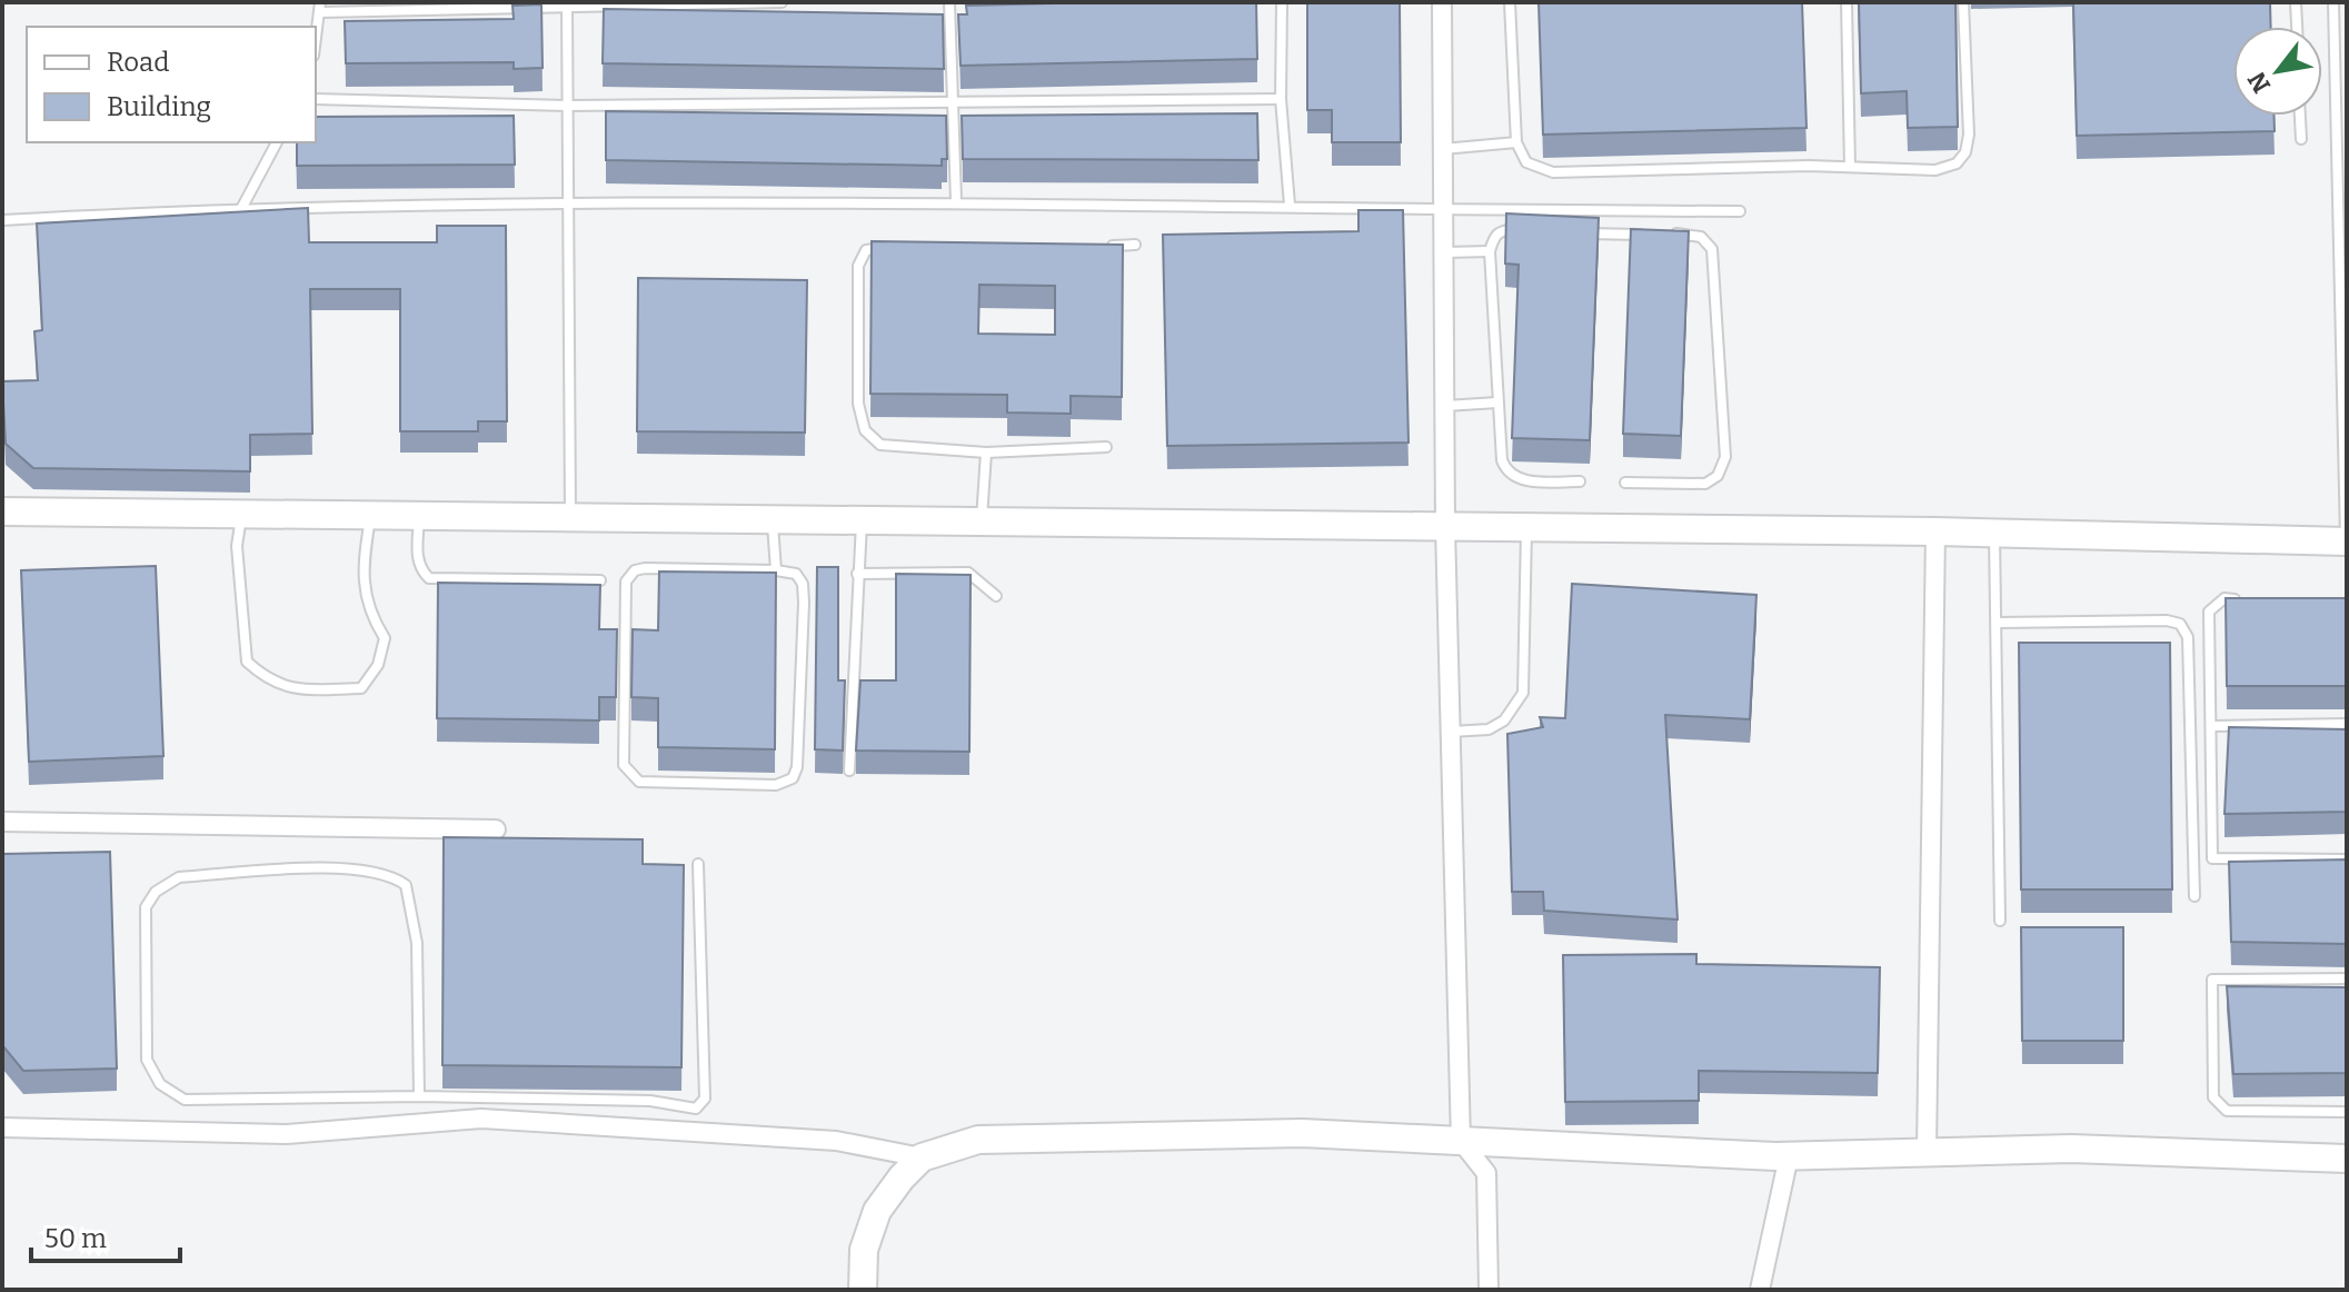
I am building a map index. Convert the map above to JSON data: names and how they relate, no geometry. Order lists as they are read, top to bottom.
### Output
{
  "legend": ["Road", "Building"],
  "scale_bar": "50 m",
  "north": "bottom left"
}
